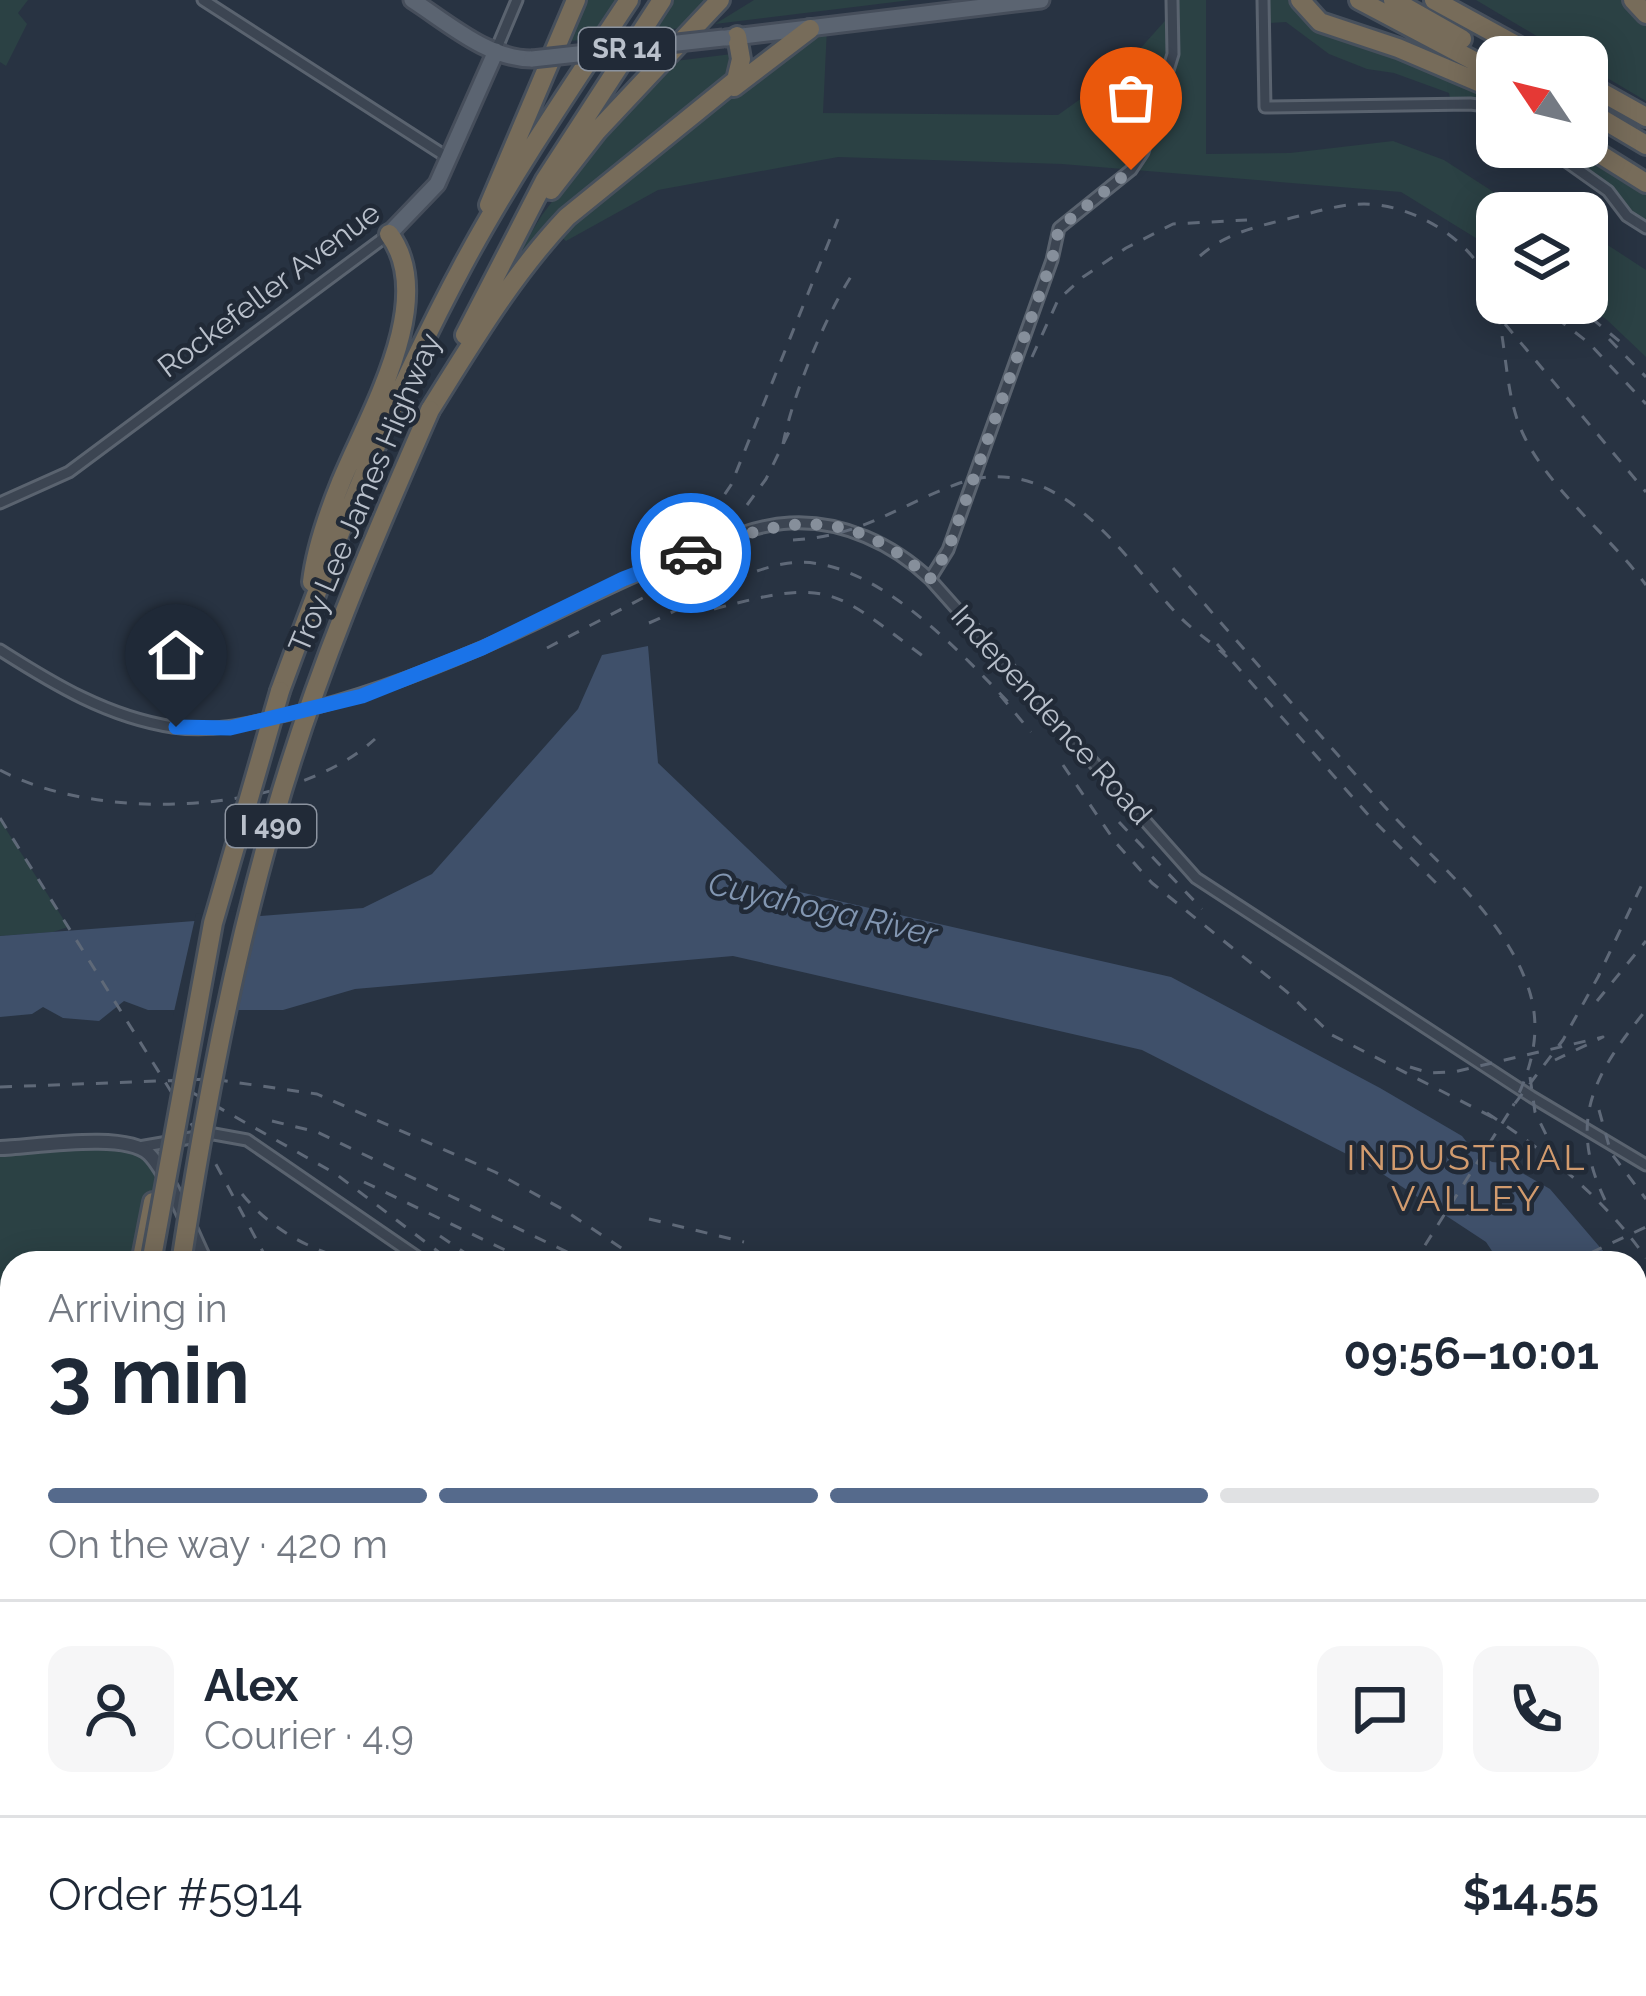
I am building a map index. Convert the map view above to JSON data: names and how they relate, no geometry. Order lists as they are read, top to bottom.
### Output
{
  "streets": {
    "highway": ["Troy Lee James Highway", "I 490"],
    "main road": ["SR 14", "Rockefeller Avenue"],
    "street": ["Independence Road"]
  },
  "crossings": [
    ["SR 14", "Rockefeller Avenue"]
  ],
  "districts": ["INDUSTRIAL VALLEY"],
  "water": ["Cuyahoga River"],
  "north": "top left",
  "page": {
    "heading": ["3 min", "Arriving in", "09:56–10:01"],
    "panel": [
      "Alex",
      "Courier · 4.9",
      "Order #5914",
      "$14.55"
    ],
    "bar": "On the way · 420 m"
  }
}
